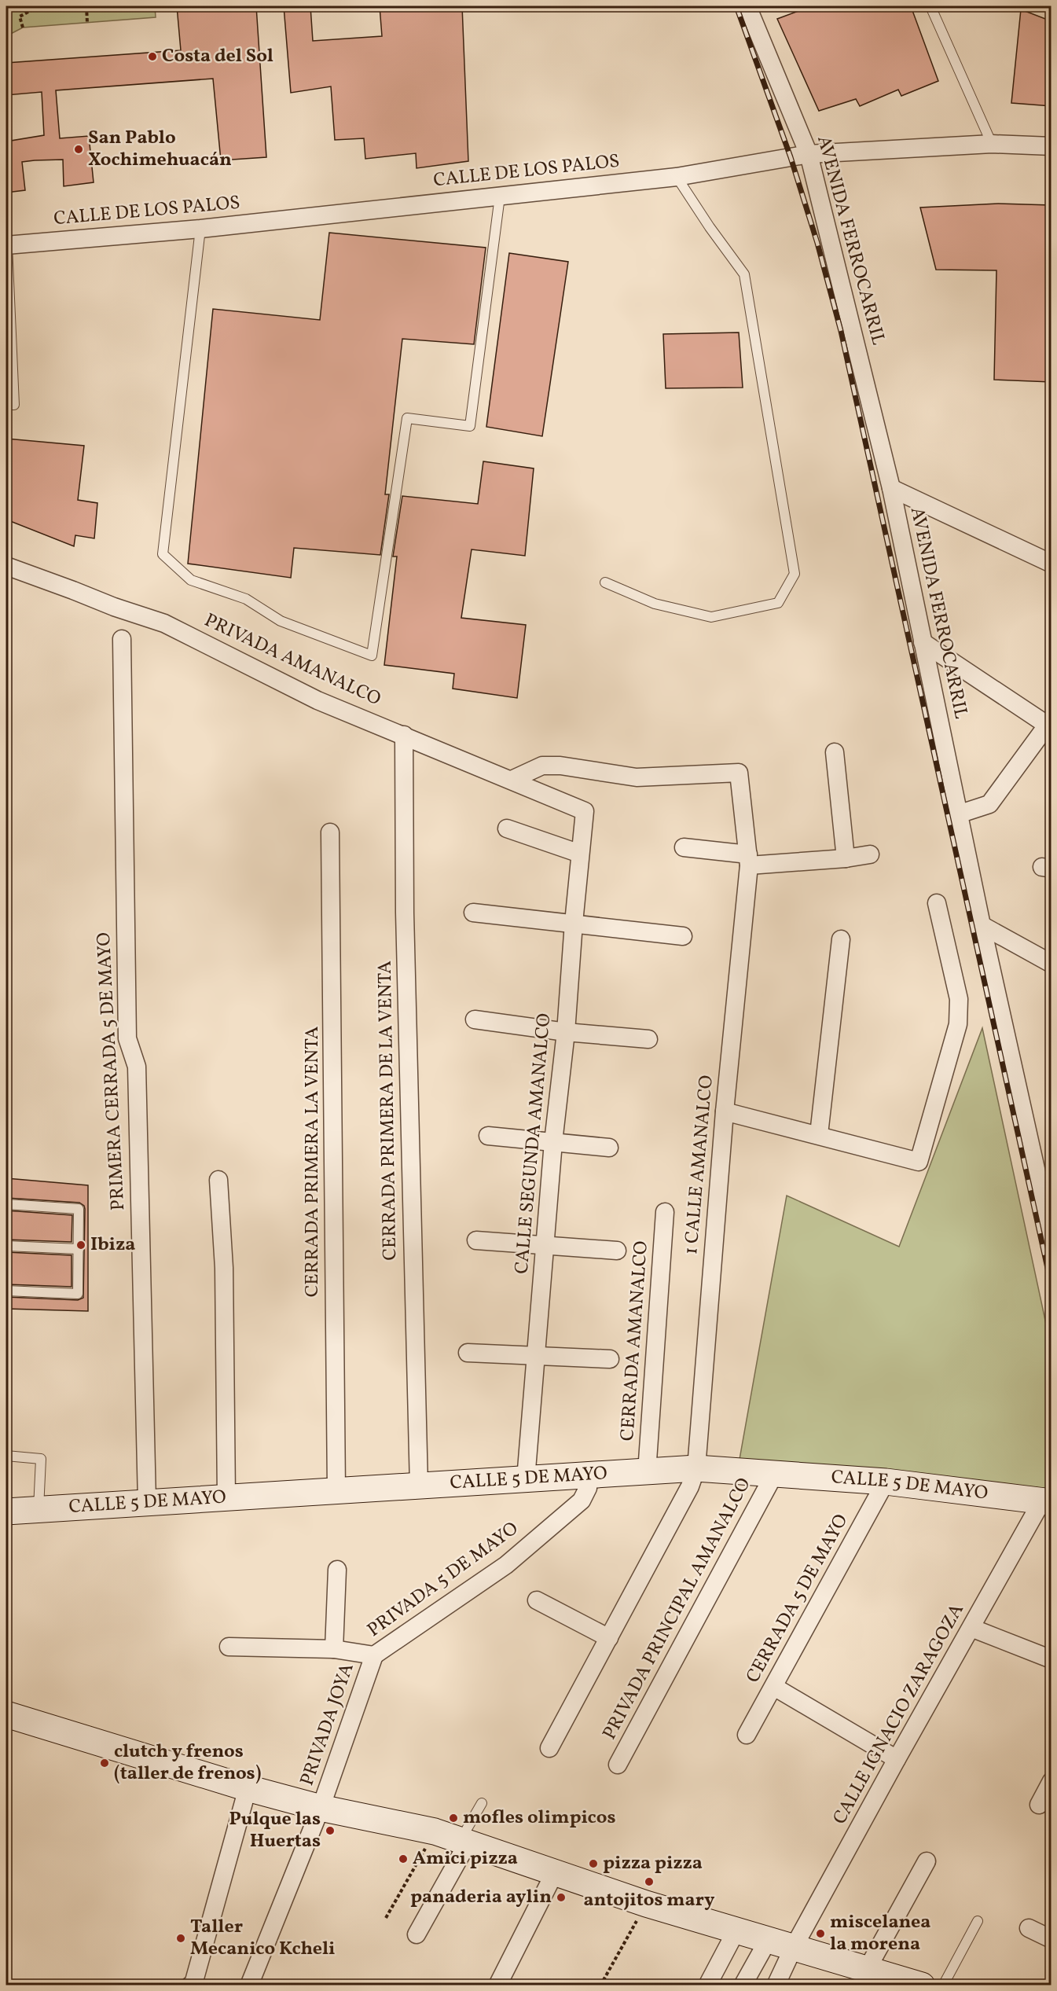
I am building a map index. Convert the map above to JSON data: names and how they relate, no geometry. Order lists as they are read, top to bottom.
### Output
{
  "streets": {
    "street": [
      "CALLE DE LOS PALOS",
      "AVENIDA FERROCARRIL",
      "PRIVADA AMANALCO",
      "PRIMERA CERRADA 5 DE MAYO",
      "CERRADA PRIMERA DE LA VENTA",
      "CALLE SEGUNDA AMANALCO",
      "CERRADA PRIMERA LA VENTA",
      "1 CALLE AMANALCO",
      "CERRADA AMANALCO",
      "CALLE 5 DE MAYO",
      "PRIVADA 5 DE MAYO",
      "CERRADA 5 DE MAYO",
      "PRIVADA PRINCIPAL AMANALCO",
      "CALLE IGNACIO ZARAGOZA",
      "PRIVADA JOYA"
    ]
  },
  "crossings": [
    ["CALLE DE LOS PALOS", "AVENIDA FERROCARRIL"],
    ["PRIVADA AMANALCO", "CERRADA PRIMERA DE LA VENTA"],
    ["PRIVADA AMANALCO", "CALLE SEGUNDA AMANALCO"],
    ["PRIVADA AMANALCO", "1 CALLE AMANALCO"],
    ["PRIMERA CERRADA 5 DE MAYO", "CALLE 5 DE MAYO"],
    ["CERRADA PRIMERA DE LA VENTA", "CALLE 5 DE MAYO"],
    ["CALLE SEGUNDA AMANALCO", "CALLE 5 DE MAYO"],
    ["CERRADA PRIMERA LA VENTA", "CALLE 5 DE MAYO"],
    ["1 CALLE AMANALCO", "CALLE 5 DE MAYO"],
    ["CERRADA AMANALCO", "CALLE 5 DE MAYO"],
    ["CALLE 5 DE MAYO", "PRIVADA 5 DE MAYO"],
    ["CALLE 5 DE MAYO", "CERRADA 5 DE MAYO"],
    ["CALLE 5 DE MAYO", "PRIVADA PRINCIPAL AMANALCO"],
    ["CALLE 5 DE MAYO", "CALLE IGNACIO ZARAGOZA"],
    ["PRIVADA 5 DE MAYO", "PRIVADA JOYA"]
  ],
  "places": [
    "Costa del Sol",
    "San Pablo Xochimehuacán",
    "Ibiza",
    "clutch y frenos (taller de frenos)",
    "mofles olimpicos",
    "Pulque las Huertas",
    "Amici pizza",
    "pizza pizza",
    "antojitos mary",
    "panaderia aylin",
    "miscelanea la morena",
    "Taller Mecanico Kcheli"
  ]
}
